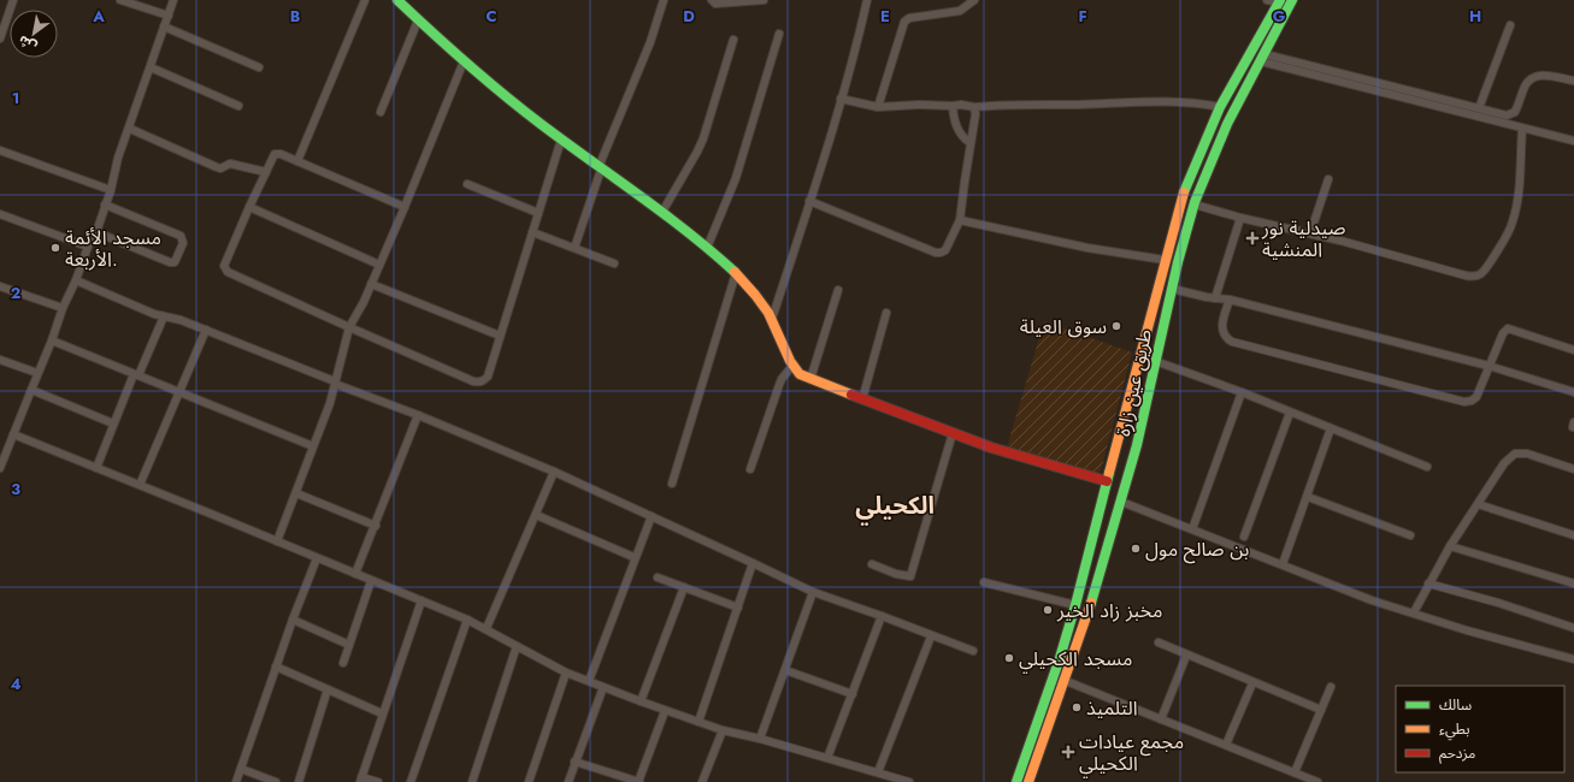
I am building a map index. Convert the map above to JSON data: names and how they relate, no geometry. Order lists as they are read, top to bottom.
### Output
{
  "streets": {
    "main road": ["طريق عين زارة"]
  },
  "districts": ["الكحيلي"],
  "places": {
    "health": ["صيدلية نور المنشية", "مجمع عيادات الكحيلي"],
    "other": [
      "مسجد الأئمة الأربعة.",
      "سوق العيلة",
      "بن صالح مول",
      "مخبز زاد الخير",
      "مسجد الكحيلي",
      "التلميذ"
    ]
  },
  "legend": ["سالك", "بطيء", "مزدحم"],
  "north": "bottom left",
  "grid": {
    "columns": [
      "A",
      "B",
      "C",
      "D",
      "E",
      "F",
      "G",
      "H"
    ],
    "rows": [
      "1",
      "2",
      "3",
      "4"
    ]
  }
}
